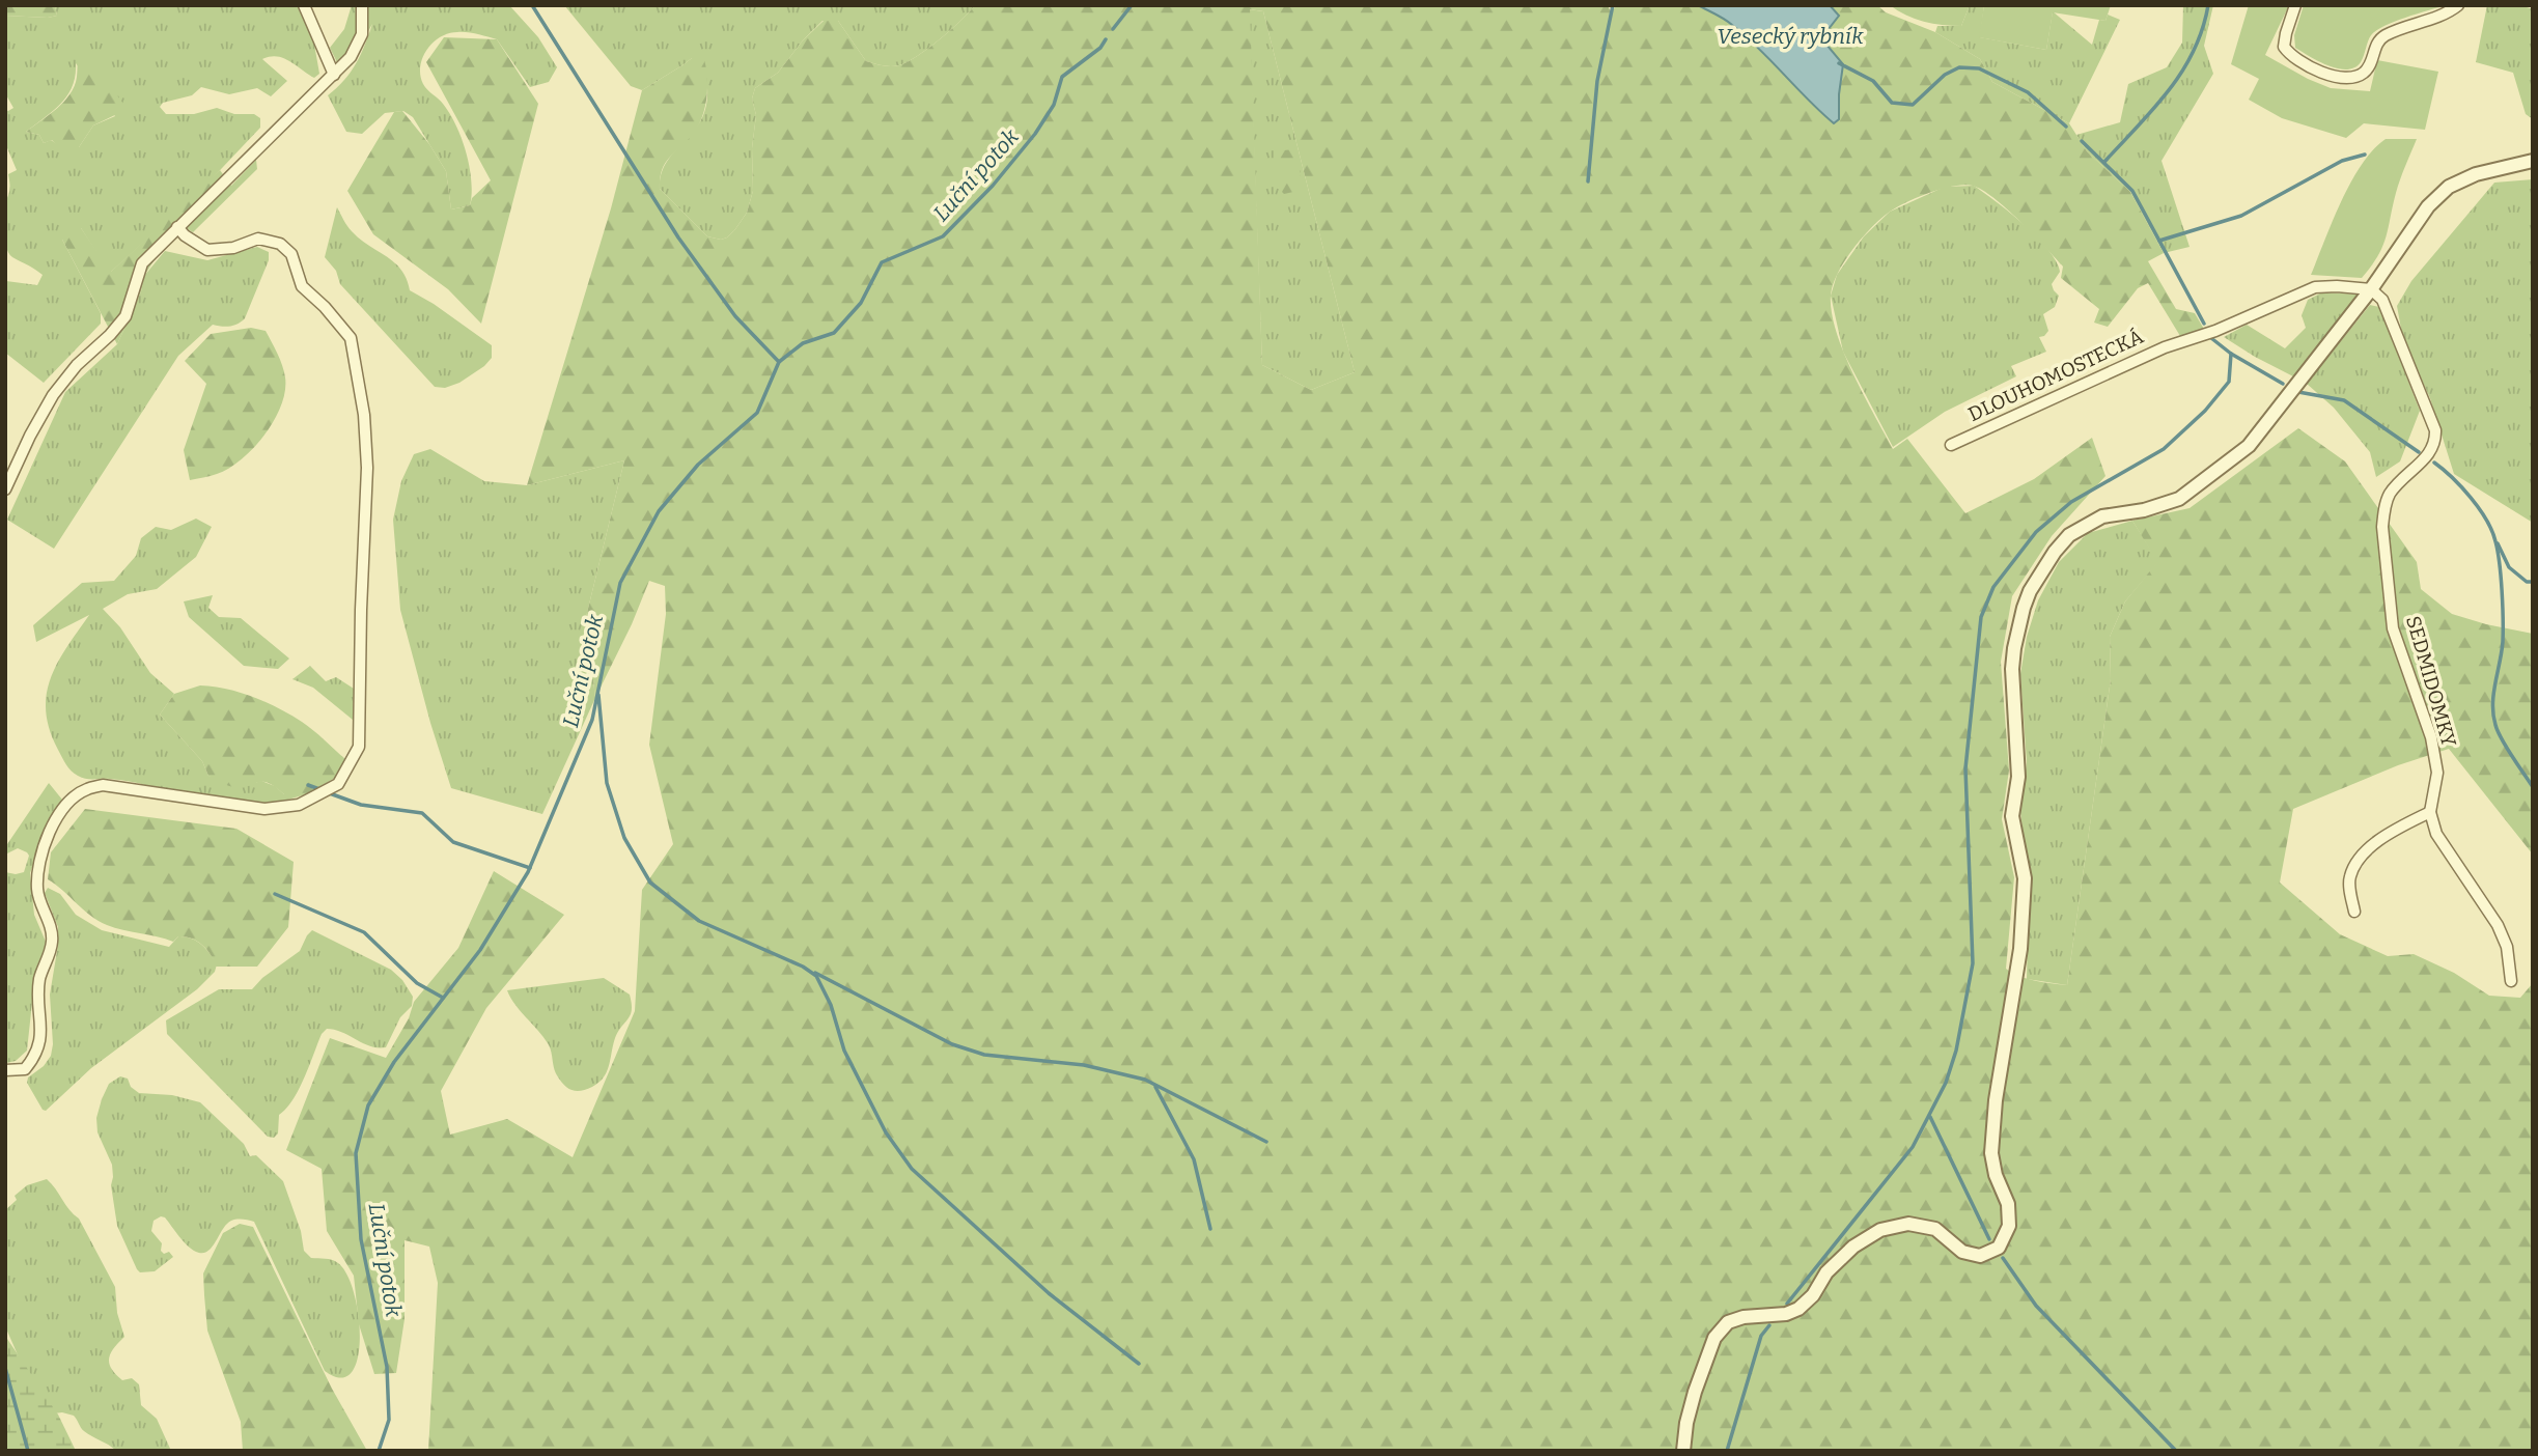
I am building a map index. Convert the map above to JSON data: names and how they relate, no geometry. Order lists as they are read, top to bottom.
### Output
{
  "streets": {
    "street": ["DLOUHOMOSTECKÁ", "SEDMIDOMKY"]
  },
  "crossings": [
    ["DLOUHOMOSTECKÁ", "SEDMIDOMKY"]
  ],
  "water": ["Vesecký rybník", "Luční potok"]
}
